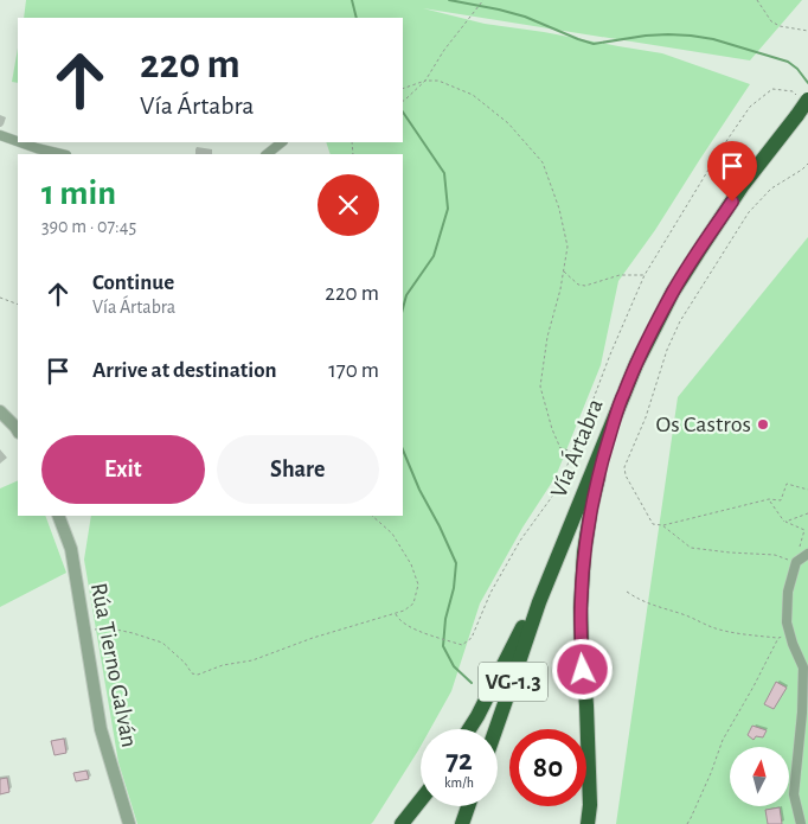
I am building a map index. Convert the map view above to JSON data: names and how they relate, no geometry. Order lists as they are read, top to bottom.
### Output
{
  "streets": {
    "highway": ["Vía Ártabra", "VG-1.3"],
    "street": ["Rúa Tierno Galván"]
  },
  "places": ["Os Castros"],
  "north": "top",
  "page": {
    "turn": ["220 m", "Vía Ártabra"],
    "heading": ["1 min", "390 m · 07:45"],
    "list": [
      {
        "name": "Continue",
        "note": "Vía Ártabra",
        "value": "220 m"
      },
      {
        "name": "Arrive at destination",
        "value": "170 m"
      }
    ],
    "buttons": ["Exit", "Share"],
    "speed": "72 km/h",
    "limit": "80"
  }
}
